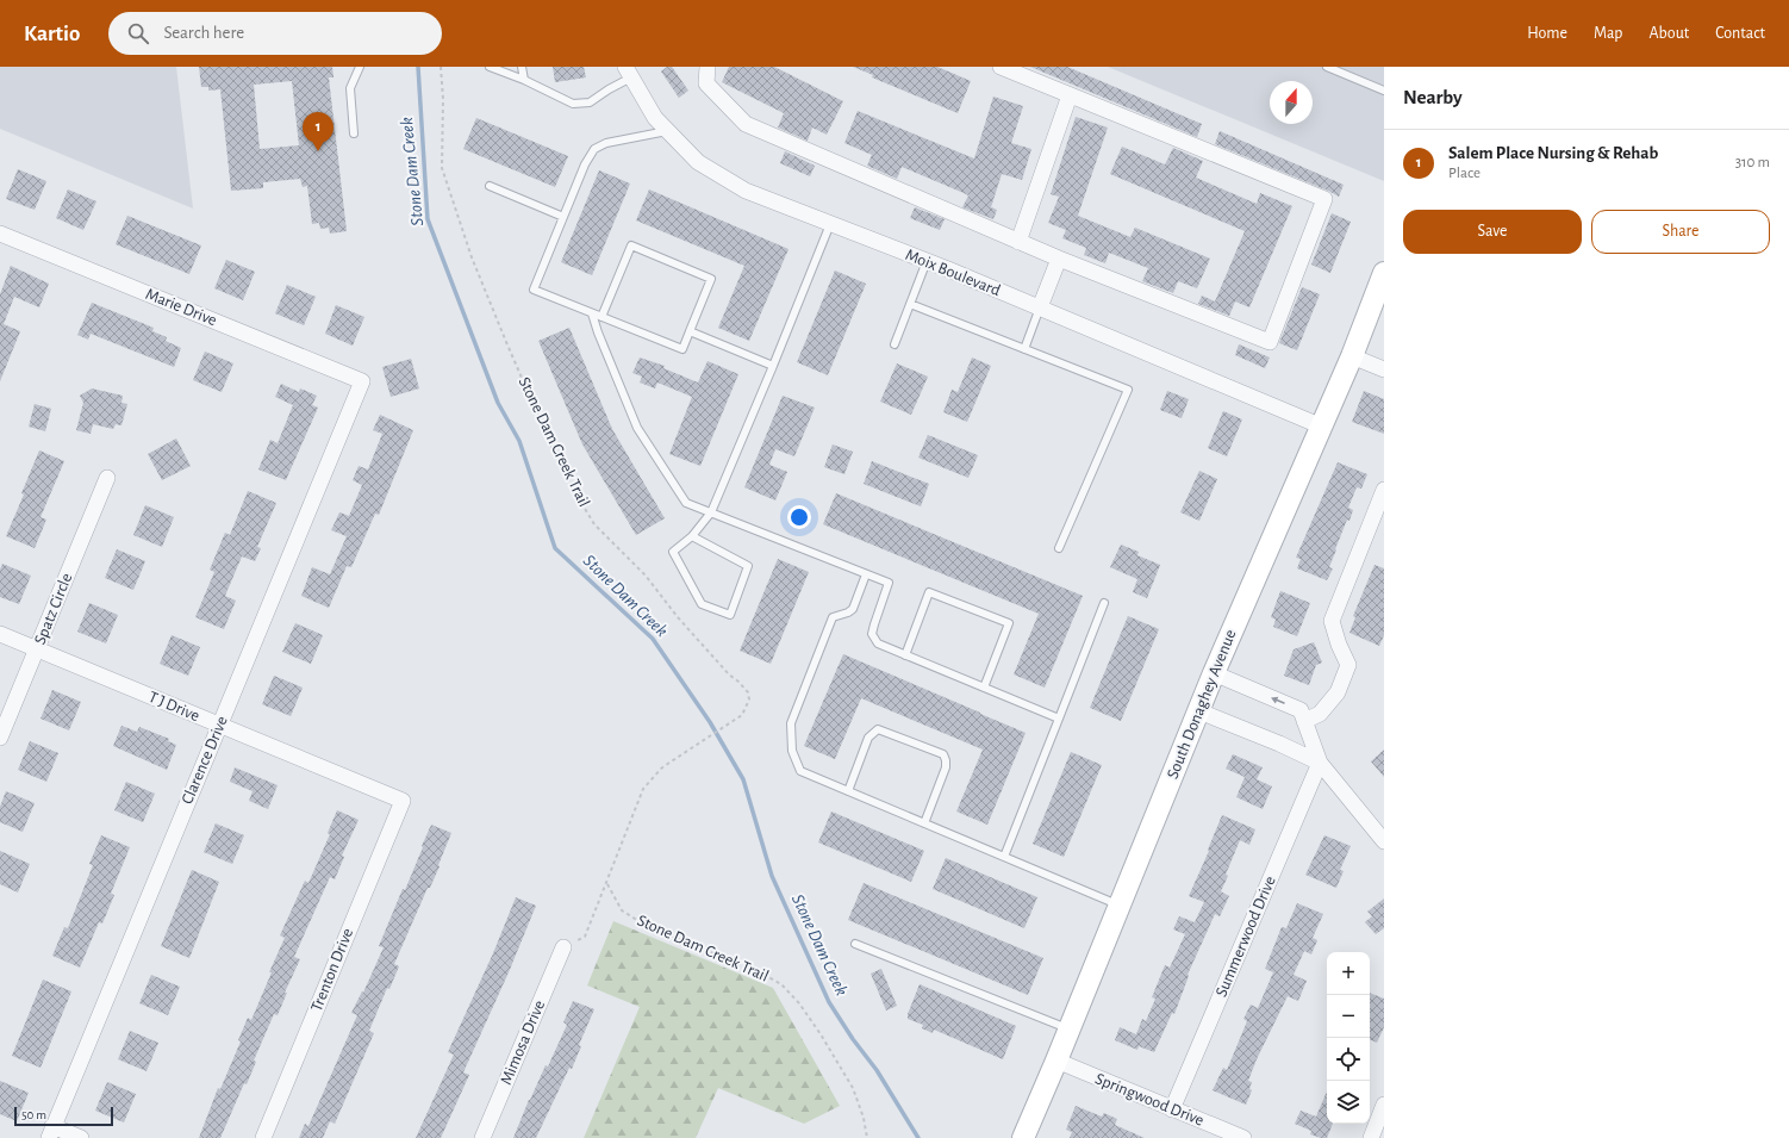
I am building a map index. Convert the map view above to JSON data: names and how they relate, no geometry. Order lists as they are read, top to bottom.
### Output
{
  "streets": {
    "street": [
      "Moix Boulevard",
      "Marie Drive",
      "Spatz Circle",
      "South Donaghey Avenue",
      "T J Drive",
      "Clarence Drive",
      "Summerwood Drive",
      "Trenton Drive",
      "Mimosa Drive",
      "Springwood Drive"
    ],
    "path": ["Stone Dam Creek Trail"]
  },
  "crossings": [
    ["Moix Boulevard", "South Donaghey Avenue"],
    ["Marie Drive", "Clarence Drive"],
    ["Stone Dam Creek Trail", "Mimosa Drive"],
    ["Spatz Circle", "T J Drive"],
    ["South Donaghey Avenue", "Springwood Drive"],
    ["T J Drive", "Clarence Drive"],
    ["T J Drive", "Trenton Drive"],
    ["Summerwood Drive", "Springwood Drive"]
  ],
  "water": ["Stone Dam Creek"],
  "scale_bar": "50 m",
  "north": "top",
  "page": {
    "header": "Kartio",
    "search": "Search here",
    "nav": [
      "Home",
      "Map",
      "About",
      "Contact"
    ],
    "heading": "Nearby",
    "pins": "1",
    "list": [
      {
        "mark": "1",
        "name": "Salem Place Nursing & Rehab",
        "note": "Place",
        "value": "310 m"
      }
    ],
    "buttons": ["Save", "Share"],
    "map_buttons": ["+", "−"],
    "scale": "50 m"
  }
}
